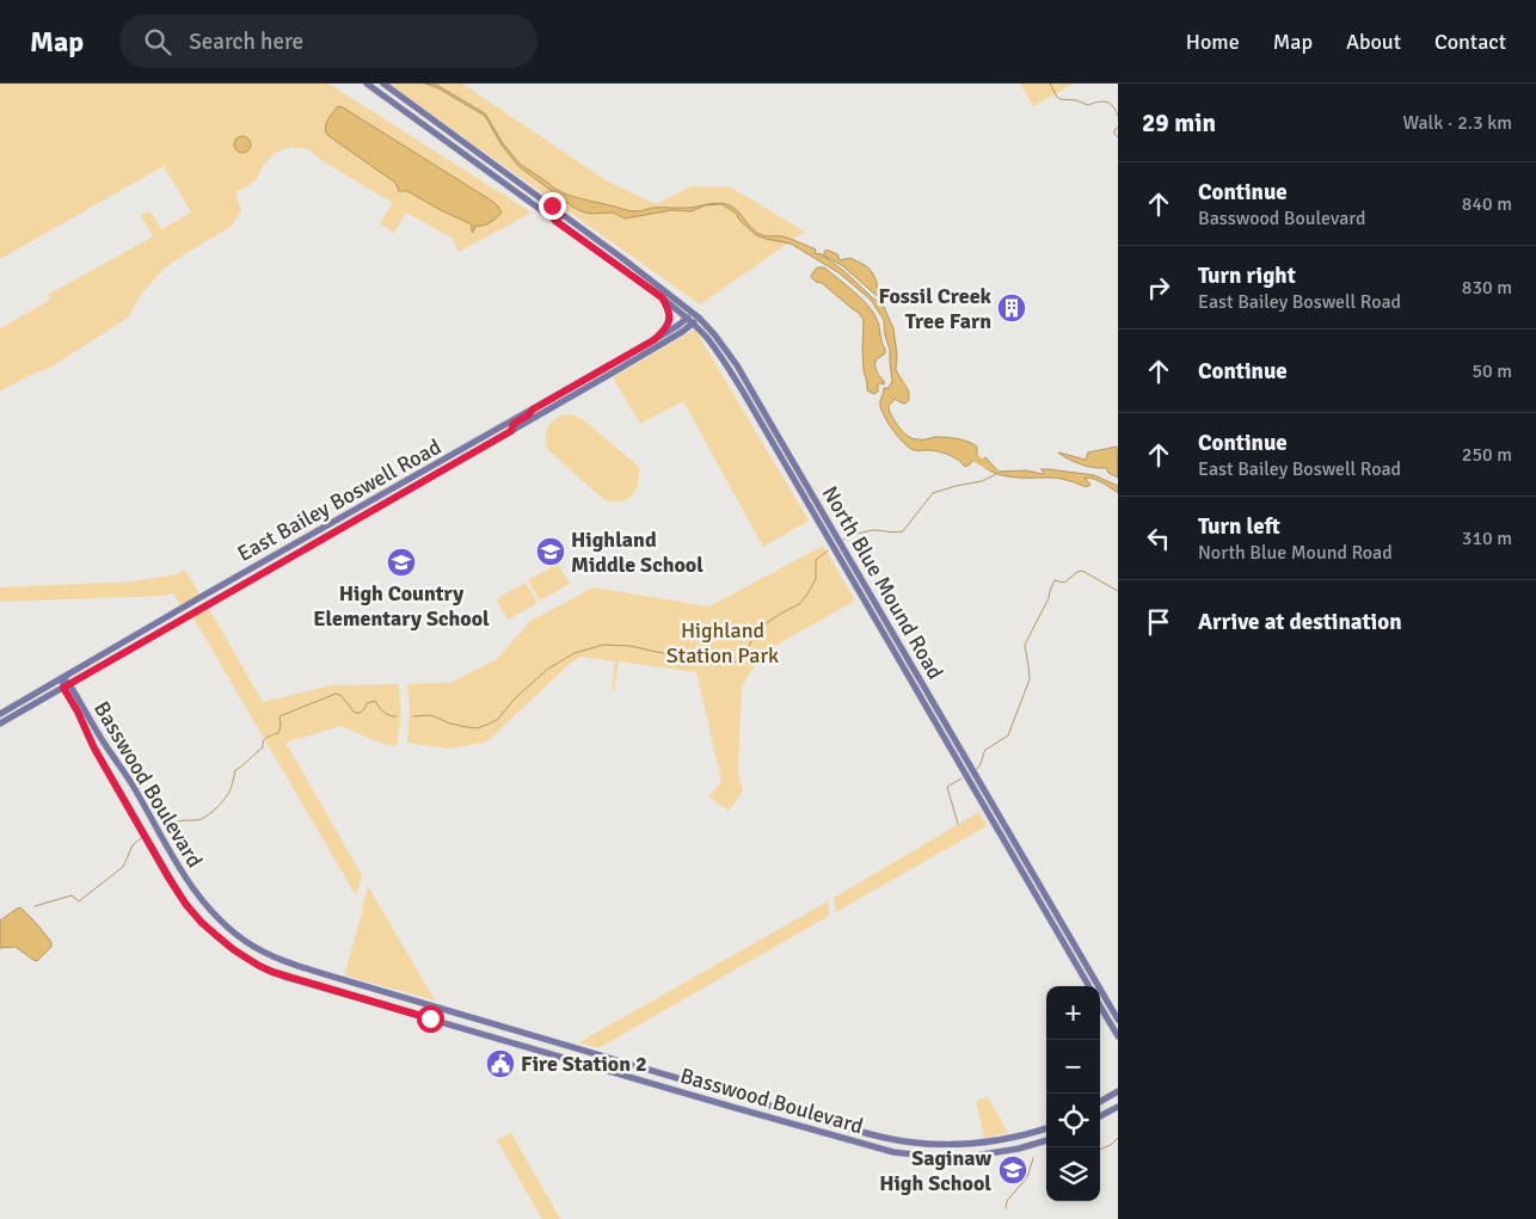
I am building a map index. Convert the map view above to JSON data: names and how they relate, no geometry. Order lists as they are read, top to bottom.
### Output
{
  "streets": {
    "main road": ["East Bailey Boswell Road", "North Blue Mound Road", "Basswood Boulevard"]
  },
  "crossings": [
    ["East Bailey Boswell Road", "North Blue Mound Road"],
    ["East Bailey Boswell Road", "Basswood Boulevard"]
  ],
  "parks": ["Highland Station Park"],
  "places": {
    "building": ["Fossil Creek Tree Farn"],
    "school or university": ["Highland Middle School", "High Country Elementary School", "Saginaw High School"],
    "public building": ["Fire Station 2"]
  },
  "page": {
    "header": "Map",
    "search": "Search here",
    "nav": [
      "Home",
      "Map",
      "About",
      "Contact"
    ],
    "heading": ["29 min", "Walk · 2.3 km"],
    "list": [
      ["Continue", "Basswood Boulevard", "840 m"],
      ["Turn right", "East Bailey Boswell Road", "830 m"],
      ["Continue", "50 m"],
      ["Continue", "East Bailey Boswell Road", "250 m"],
      ["Turn left", "North Blue Mound Road", "310 m"],
      "Arrive at destination"
    ],
    "map_buttons": ["+", "−"]
  }
}
